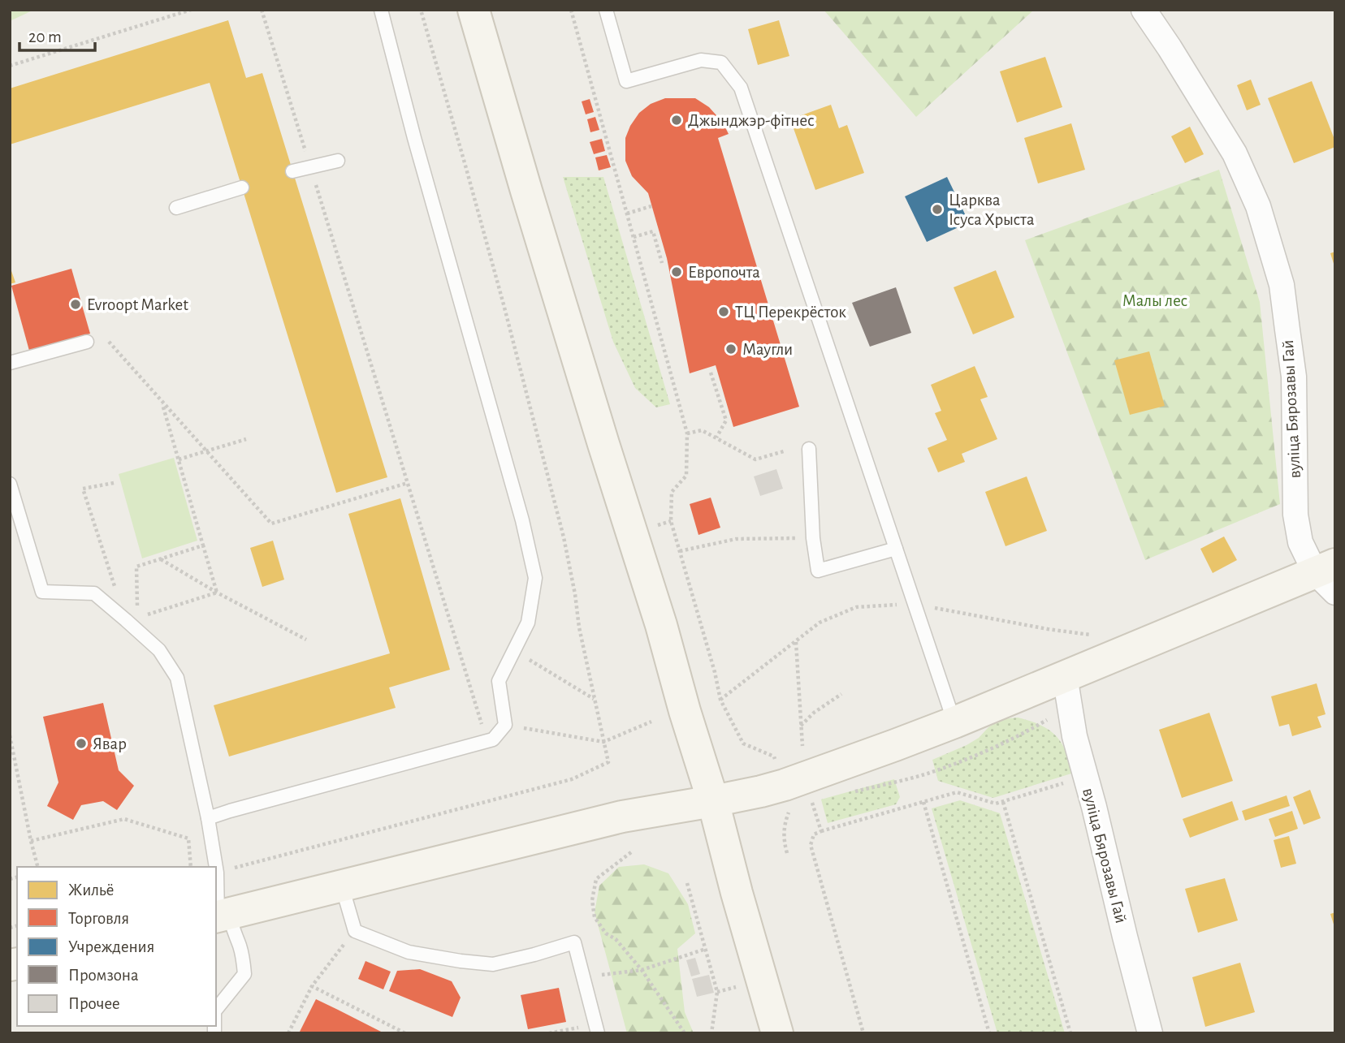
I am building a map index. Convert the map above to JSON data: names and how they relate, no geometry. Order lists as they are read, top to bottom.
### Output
{
  "streets": {
    "street": ["вуліца Бярозавы Гай"]
  },
  "parks": ["Малы лес"],
  "places": [
    "Джынджэр-фітнес",
    "Царква Ісуса Хрыста",
    "Европочта",
    "Evroopt Market",
    "ТЦ Перекрёсток",
    "Маугли",
    "Явар"
  ],
  "legend": [
    "Жильё",
    "Торговля",
    "Учреждения",
    "Промзона",
    "Прочее"
  ],
  "scale_bar": "20 m"
}
